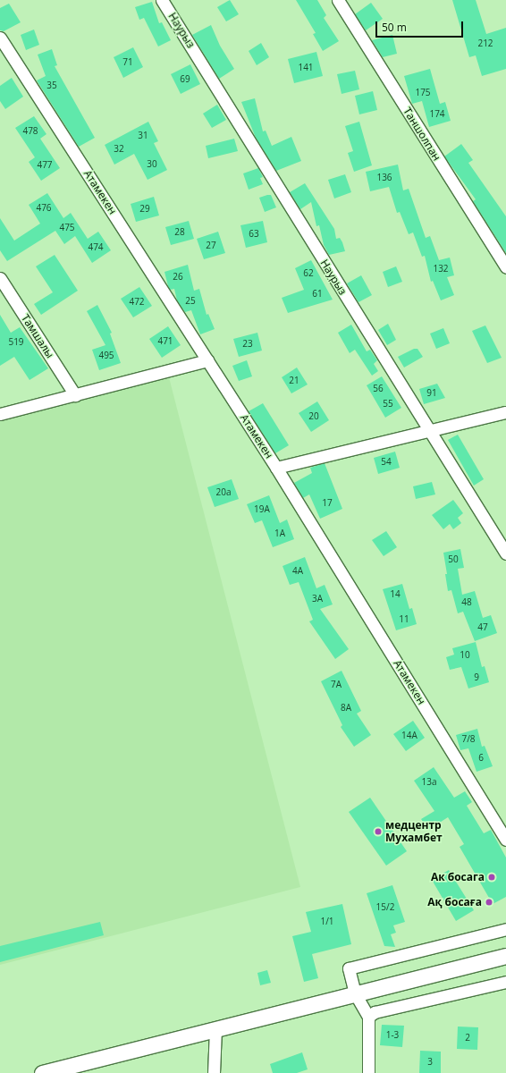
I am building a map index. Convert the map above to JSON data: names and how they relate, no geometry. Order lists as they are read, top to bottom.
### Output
{
  "streets": {
    "street": [
      "Наурыз",
      "Таншолпан",
      "Атамекен",
      "Тамшалы"
    ]
  },
  "places": ["медцентр Мухамбет", "Ак босага", "Ақ босаға"],
  "house_numbers": [
    "212",
    "71",
    "141",
    "69",
    "35",
    "175",
    "174",
    "478",
    "31",
    "32",
    "30",
    "477",
    "136",
    "476",
    "29",
    "475",
    "28",
    "63",
    "27",
    "474",
    "132",
    "62",
    "26",
    "61",
    "25",
    "472",
    "471",
    "519",
    "23",
    "495",
    "21",
    "56",
    "91",
    "55",
    "20",
    "54",
    "20а",
    "17",
    "19А",
    "1А",
    "50",
    "4А",
    "14",
    "3А",
    "48",
    "11",
    "47",
    "10",
    "9",
    "7А",
    "8А",
    "14А",
    "7/8",
    "6",
    "13а",
    "15/2",
    "1/1",
    "1-3",
    "2",
    "3"
  ],
  "scale_bar": "50 m"
}
